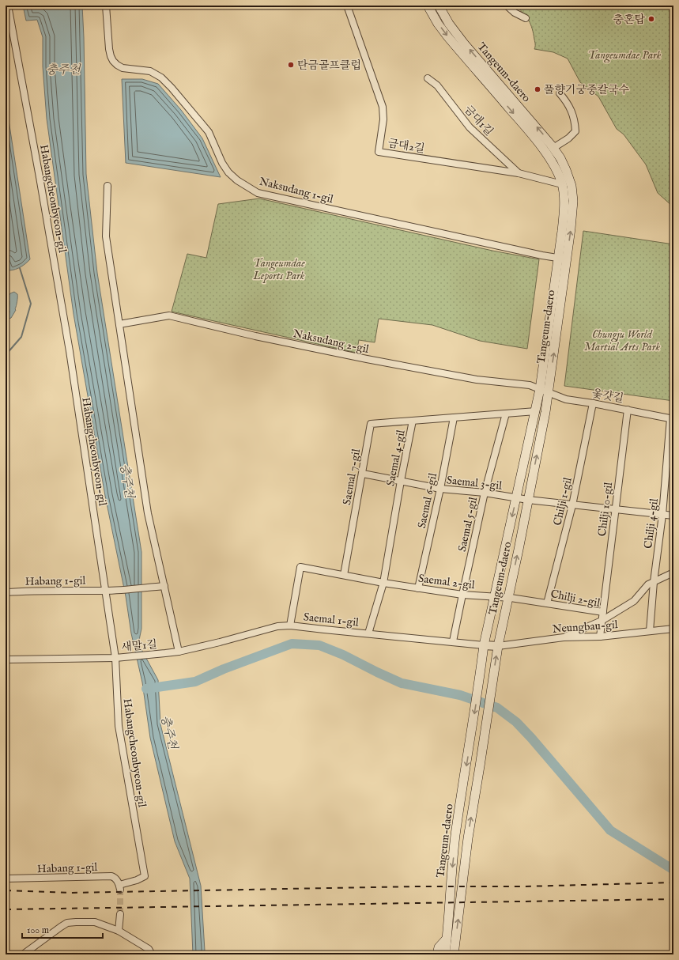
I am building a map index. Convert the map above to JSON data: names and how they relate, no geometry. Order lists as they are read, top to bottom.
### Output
{
  "streets": {
    "main road": ["Tangeum-daero"],
    "street": [
      "금대1길",
      "금대2길",
      "Naksudang 1-gil",
      "Habangcheonbyeon-gil",
      "Naksudang 2-gil",
      "옻갓길",
      "Saemal 4-gil",
      "Saemal 7-gil",
      "Saemal 3-gil",
      "Saemal 6-gil",
      "Chilji 1-gil",
      "Chilji 10-gil",
      "Chilji 4-gil",
      "Saemal 5-gil",
      "Habang 1-gil",
      "Saemal 2-gil",
      "Chilji 2-gil",
      "Saemal 1-gil",
      "Neungbau-gil",
      "새말1길"
    ]
  },
  "crossings": [
    ["Tangeum-daero", "금대2길"],
    ["Tangeum-daero", "Naksudang 1-gil"],
    ["Tangeum-daero", "Naksudang 2-gil"],
    ["Tangeum-daero", "옻갓길"],
    ["Tangeum-daero", "Saemal 4-gil"],
    ["Tangeum-daero", "Saemal 3-gil"],
    ["Tangeum-daero", "Saemal 2-gil"],
    ["Tangeum-daero", "Chilji 2-gil"],
    ["Tangeum-daero", "Saemal 1-gil"],
    ["Tangeum-daero", "Neungbau-gil"],
    ["금대1길", "금대2길"],
    ["Habangcheonbyeon-gil", "Habang 1-gil"],
    ["Habangcheonbyeon-gil", "새말1길"],
    ["Naksudang 2-gil", "옻갓길"],
    ["옻갓길", "Chilji 1-gil"],
    ["옻갓길", "Chilji 10-gil"],
    ["옻갓길", "Chilji 4-gil"],
    ["Saemal 4-gil", "Saemal 7-gil"],
    ["Saemal 4-gil", "Saemal 3-gil"],
    ["Saemal 4-gil", "Saemal 6-gil"],
    ["Saemal 4-gil", "Saemal 5-gil"],
    ["Saemal 4-gil", "Saemal 2-gil"],
    ["Saemal 4-gil", "Saemal 1-gil"],
    ["Saemal 7-gil", "Saemal 3-gil"],
    ["Saemal 7-gil", "Saemal 2-gil"],
    ["Saemal 3-gil", "Saemal 6-gil"],
    ["Saemal 3-gil", "Chilji 1-gil"],
    ["Saemal 3-gil", "Chilji 10-gil"],
    ["Saemal 3-gil", "Chilji 4-gil"],
    ["Saemal 3-gil", "Saemal 5-gil"],
    ["Saemal 6-gil", "Saemal 2-gil"],
    ["Chilji 1-gil", "Chilji 2-gil"],
    ["Chilji 10-gil", "Chilji 2-gil"],
    ["Chilji 4-gil", "Chilji 2-gil"],
    ["Chilji 4-gil", "Neungbau-gil"],
    ["Saemal 5-gil", "Saemal 2-gil"],
    ["Saemal 5-gil", "Saemal 1-gil"],
    ["Saemal 2-gil", "Chilji 2-gil"],
    ["Saemal 2-gil", "Saemal 1-gil"],
    ["Saemal 1-gil", "새말1길"]
  ],
  "water": ["충주천"],
  "parks": ["Tangeumdae Park", "Tangeumdae Leports Park", "Chungju World Martial Arts Park"],
  "places": ["충혼탑", "탄금골프클럽", "풀향기궁중칼국수"],
  "scale_bar": "100 m"
}
